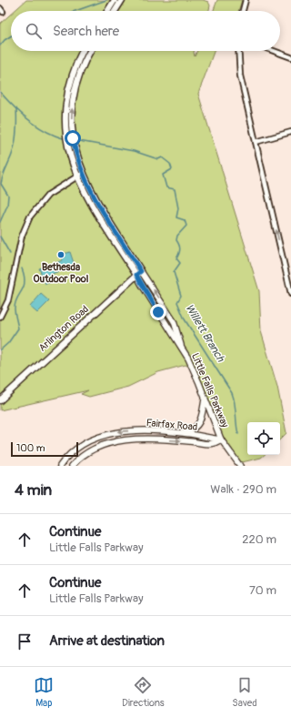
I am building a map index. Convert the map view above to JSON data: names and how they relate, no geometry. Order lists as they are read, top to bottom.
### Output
{
  "streets": {
    "main road": ["Arlington Road", "Little Falls Parkway"],
    "street": ["Fairfax Road"]
  },
  "crossings": [
    ["Arlington Road", "Little Falls Parkway"],
    ["Little Falls Parkway", "Fairfax Road"]
  ],
  "water": ["Willett Branch"],
  "places": ["Bethesda Outdoor Pool"],
  "scale_bar": "100 m",
  "page": {
    "search": "Search here",
    "scale": "100 m",
    "heading": ["4 min", "Walk · 290 m"],
    "list": [
      ["Continue", "Little Falls Parkway", "220 m"],
      ["Continue", "Little Falls Parkway", "70 m"],
      "Arrive at destination"
    ],
    "nav": ["Map", "Directions", "Saved"]
  }
}
